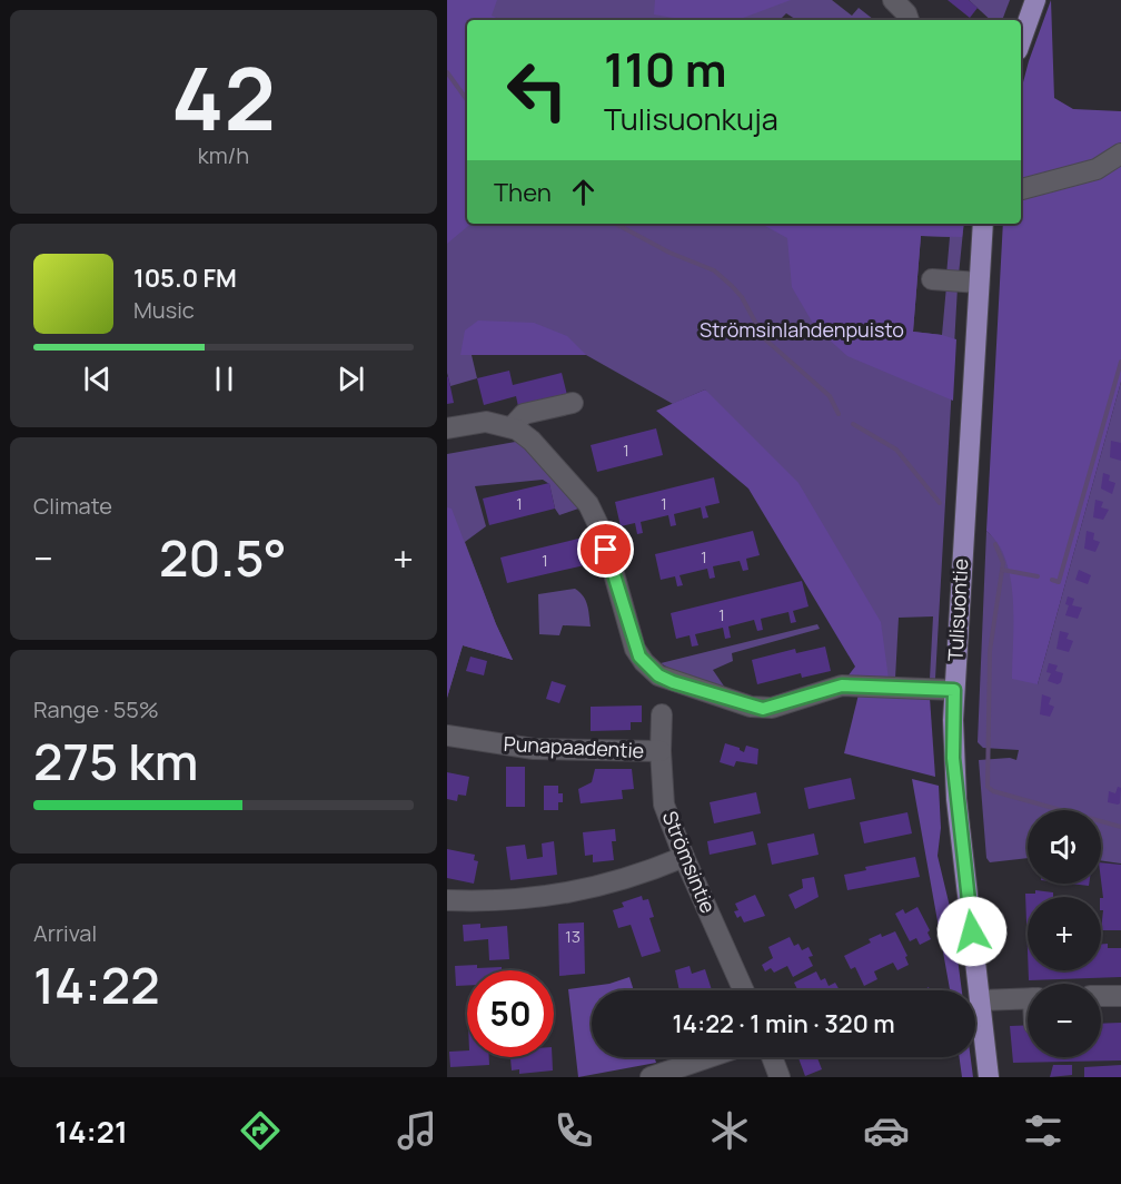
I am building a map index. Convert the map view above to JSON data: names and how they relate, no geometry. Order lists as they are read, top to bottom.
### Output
{
  "streets": {
    "main road": ["Tulisuontie"],
    "street": ["Punapaadentie", "Strömsintie"]
  },
  "crossings": [
    ["Punapaadentie", "Strömsintie"]
  ],
  "parks": ["Strömsinlahdenpuisto"],
  "house_numbers": [
    "1",
    "1",
    "1",
    "1",
    "1",
    "1",
    "13"
  ],
  "page": {
    "tile": [
      ["42", "km/h"],
      "Climate",
      ["Range · 55%", "275 km"],
      ["Arrival", "14:22"]
    ],
    "turn": ["110 m", "Tulisuonkuja"],
    "then": "Then",
    "song": ["105.0 FM", "Music"],
    "heat": ["−", "20.5°", "+"],
    "map_buttons": ["+", "−"],
    "limit": "50",
    "trip": "14:22 · 1 min · 320 m",
    "tabs": "14:21"
  }
}
